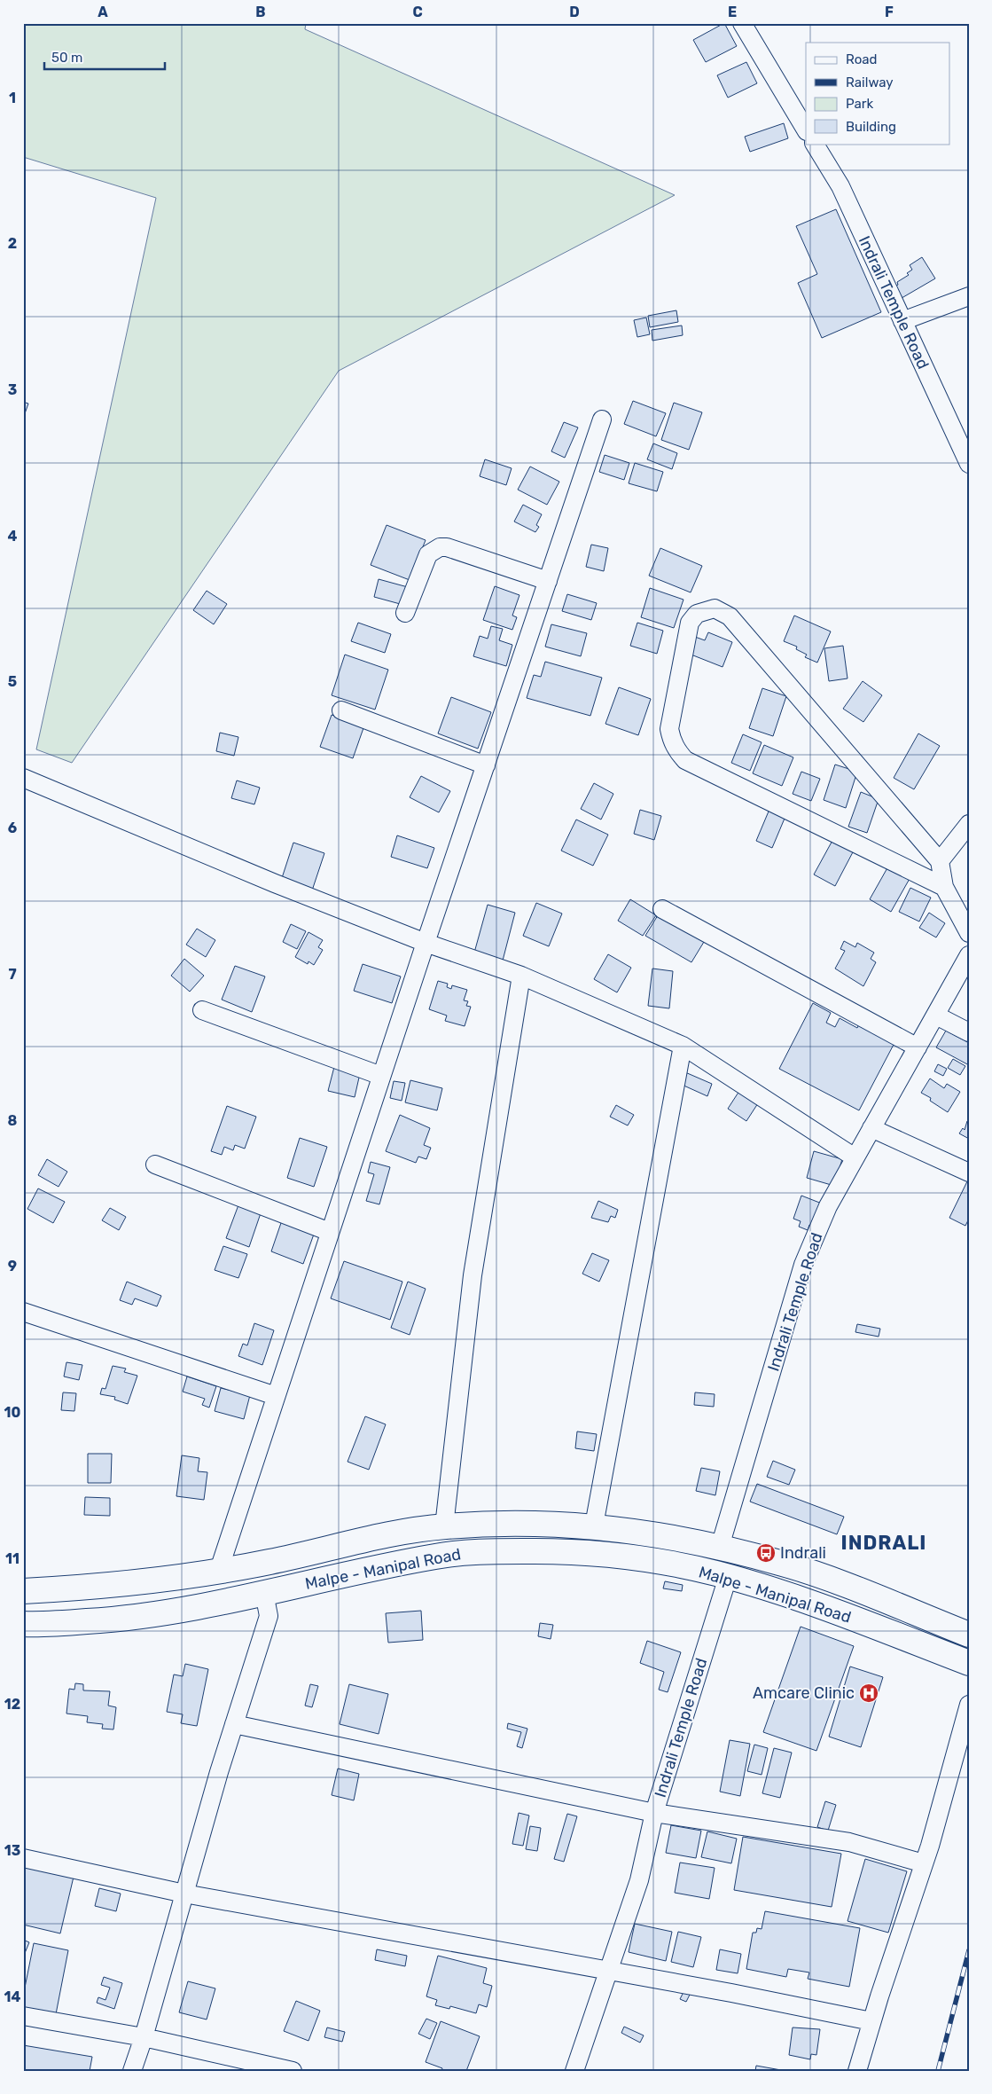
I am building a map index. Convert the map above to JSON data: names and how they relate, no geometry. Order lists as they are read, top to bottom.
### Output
{
  "streets": {
    "highway": ["Malpe - Manipal Road"],
    "street": ["Indrali Temple Road"]
  },
  "crossings": [
    ["Indrali Temple Road", "Malpe - Manipal Road"]
  ],
  "districts": ["INDRALI"],
  "places": {
    "bus stop": ["Indrali"],
    "hospital": ["Amcare Clinic"]
  },
  "legend": [
    "Road",
    "Railway",
    "Park",
    "Building"
  ],
  "scale_bar": "50 m",
  "grid": {
    "columns": [
      "A",
      "B",
      "C",
      "D",
      "E",
      "F"
    ],
    "rows": [
      "1",
      "2",
      "3",
      "4",
      "5",
      "6",
      "7",
      "8",
      "9",
      "10",
      "11",
      "12",
      "13",
      "14"
    ]
  }
}
